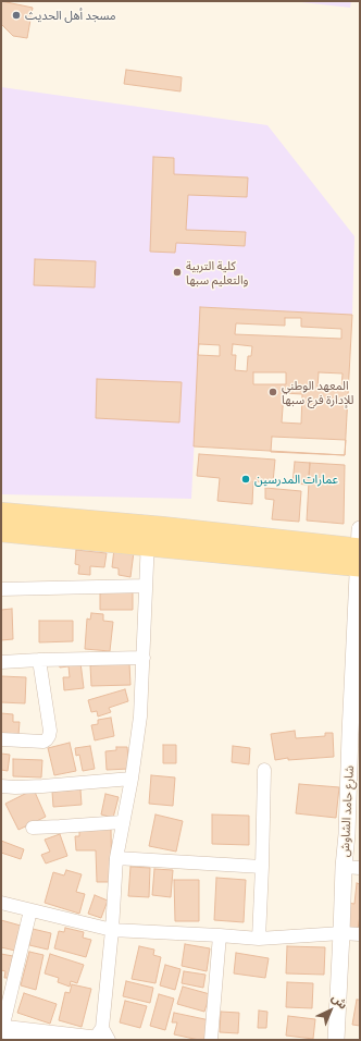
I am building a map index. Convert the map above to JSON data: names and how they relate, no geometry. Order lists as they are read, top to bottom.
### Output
{
  "streets": {
    "street": ["شارع حامد الشاوش"]
  },
  "places": [
    "مسجد أهل الحديث",
    "كلية التربية والتعليم سبها",
    "المعهد الوطني للإدارة فرع سبها",
    "عمارات المدرسين"
  ],
  "north": "top right"
}
